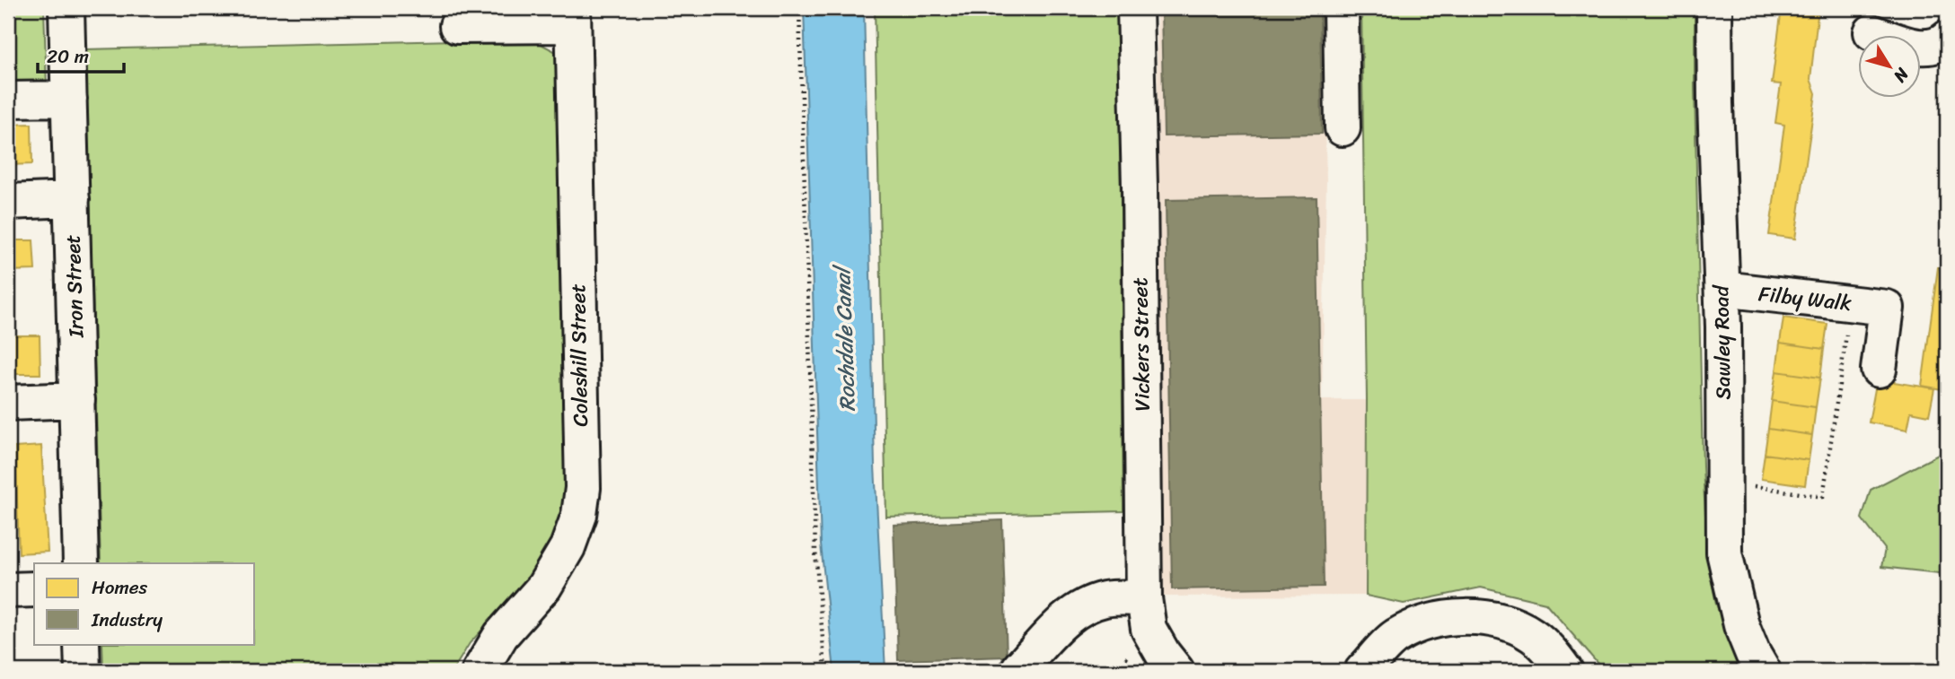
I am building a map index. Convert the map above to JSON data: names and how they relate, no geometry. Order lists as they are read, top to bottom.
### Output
{
  "streets": {
    "street": [
      "Iron Street",
      "Filby Walk",
      "Sawley Road",
      "Vickers Street",
      "Coleshill Street"
    ]
  },
  "crossings": [
    ["Filby Walk", "Sawley Road"]
  ],
  "water": ["Rochdale Canal"],
  "legend": ["Homes", "Industry"],
  "scale_bar": "20 m",
  "north": "bottom right"
}
